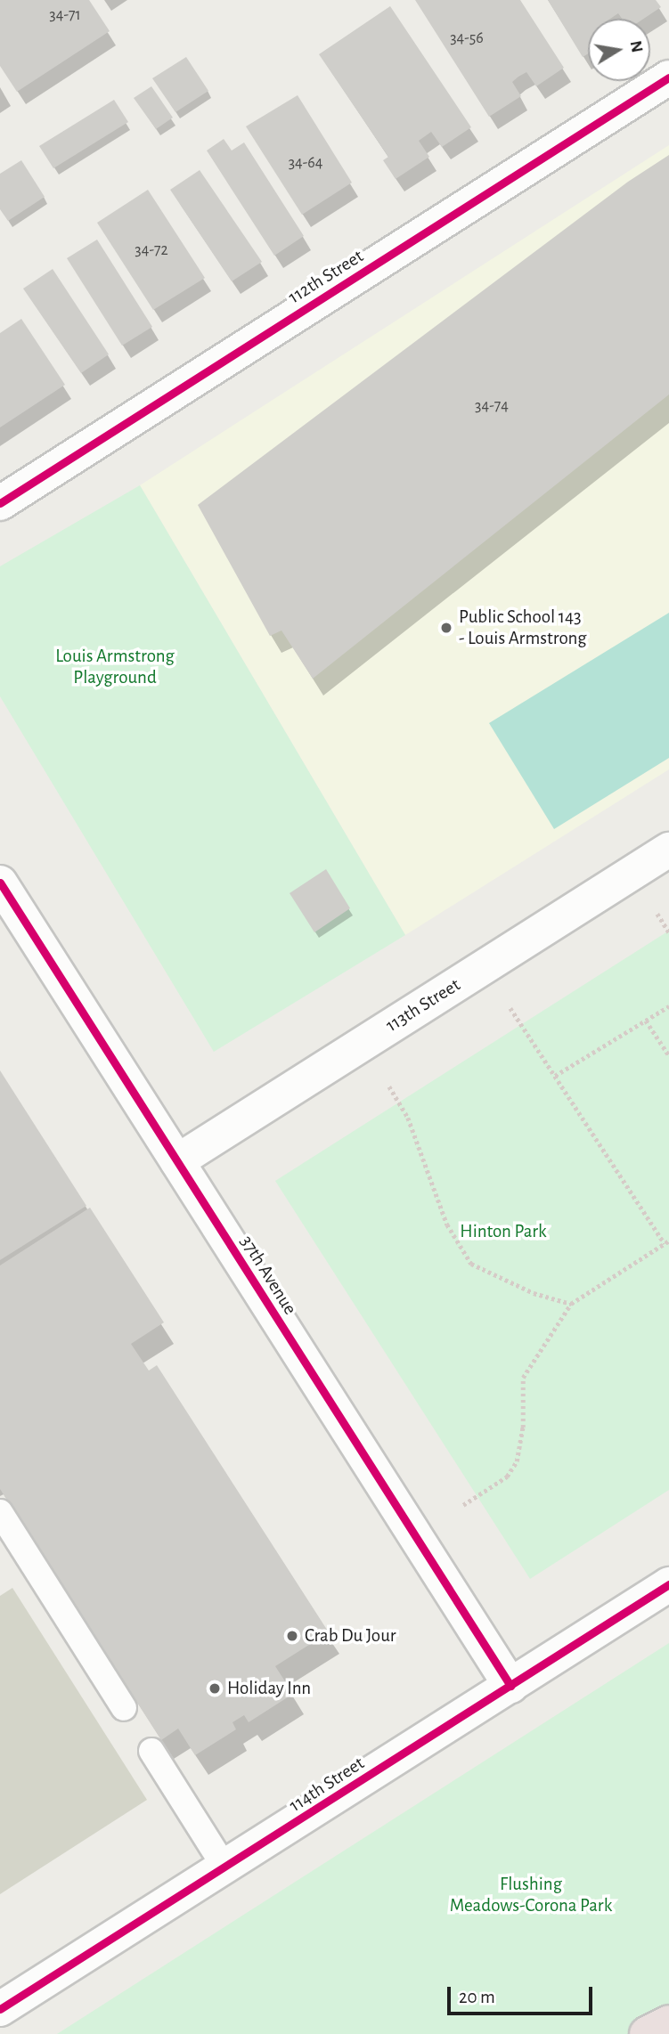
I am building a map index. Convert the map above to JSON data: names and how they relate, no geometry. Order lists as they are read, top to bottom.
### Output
{
  "streets": {
    "street": [
      "112th Street",
      "113th Street",
      "37th Avenue",
      "114th Street"
    ]
  },
  "crossings": [
    ["113th Street", "37th Avenue"],
    ["37th Avenue", "114th Street"]
  ],
  "parks": ["Louis Armstrong Playground", "Hinton Park", "Flushing Meadows-Corona Park"],
  "places": ["Public School 143 - Louis Armstrong", "Crab Du Jour", "Holiday Inn"],
  "house_numbers": [
    "34-71",
    "34-56",
    "34-64",
    "34-72",
    "34-74"
  ],
  "scale_bar": "20 m",
  "north": "right"
}
